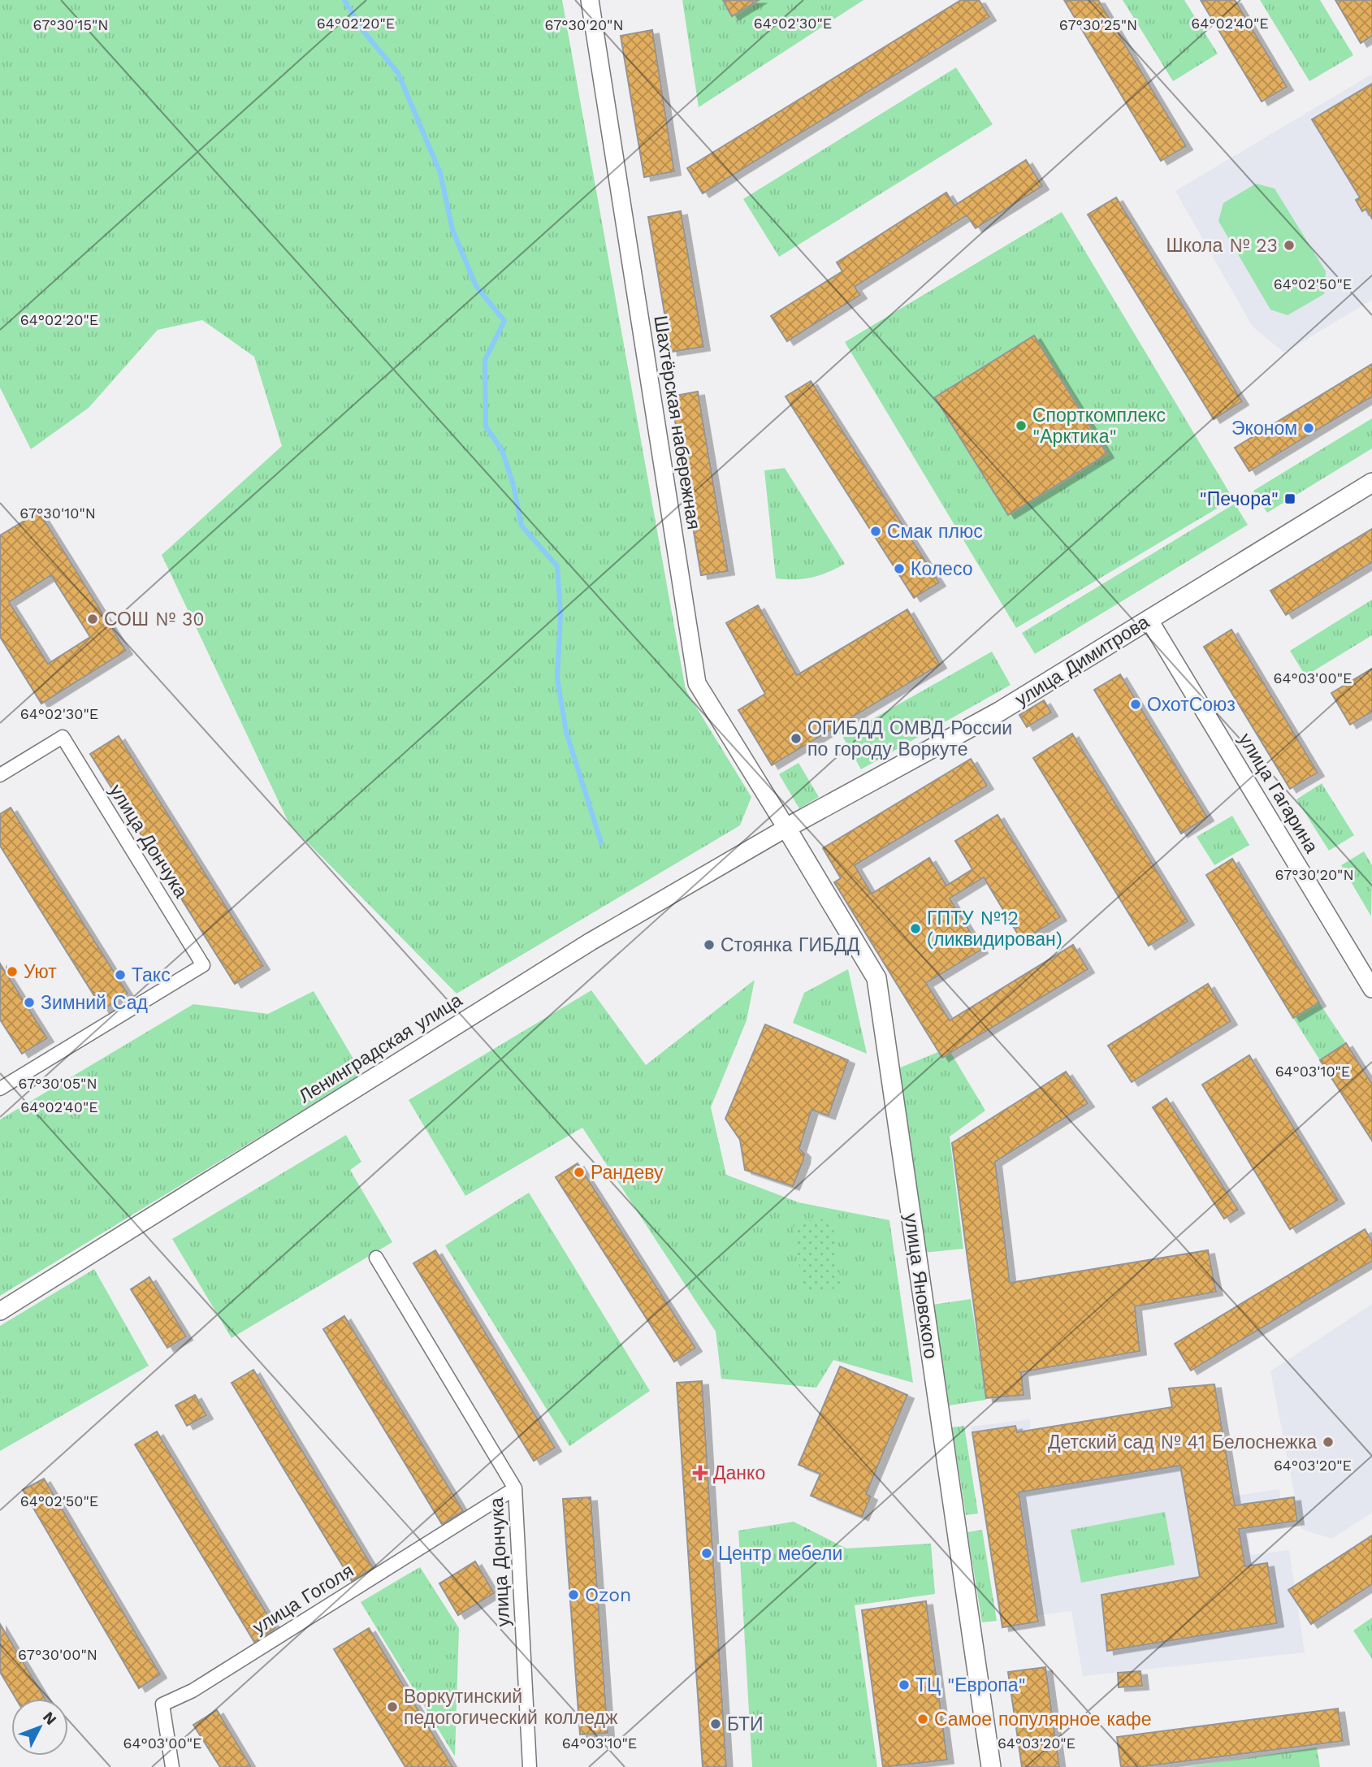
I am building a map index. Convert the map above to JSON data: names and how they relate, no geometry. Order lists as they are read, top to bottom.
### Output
{
  "streets": {
    "main road": ["улица Димитрова", "улица Яновского"],
    "street": [
      "Шахтёрская набережная",
      "улица Гагарина",
      "улица Дончука",
      "Ленинградская улица",
      "улица Гоголя"
    ]
  },
  "crossings": [
    ["Шахтёрская набережная", "улица Димитрова"],
    ["Шахтёрская набережная", "Ленинградская улица"],
    ["Шахтёрская набережная", "улица Яновского"],
    ["улица Димитрова", "улица Гагарина"],
    ["улица Димитрова", "Ленинградская улица"],
    ["улица Димитрова", "улица Яновского"],
    ["улица Дончука", "улица Гоголя"],
    ["Ленинградская улица", "улица Яновского"]
  ],
  "places": {
    "other": [
      "Школа № 23",
      "Спорткомплекс \"Арктика\"",
      "Эконом",
      "Смак плюс",
      "Колесо",
      "СОШ № 30",
      "ОхотСоюз",
      "ОГИБДД ОМВД России по городу Воркуте",
      "ГПТУ №12 (ликвидирован)",
      "Стоянка ГИБДД",
      "Уют",
      "Такс",
      "Зимний Сад",
      "Рандеву",
      "Детский сад № 41 Белоснежка",
      "Центр мебели",
      "Ozon",
      "ТЦ \"Европа\"",
      "Воркутинский педогогический колледж",
      "Самое популярное кафе",
      "БТИ"
    ],
    "transit": ["\"Печора\""],
    "health": ["Данко"]
  },
  "north": "top right",
  "coordinates": [
    "64°02'40\"E",
    "64°02'20\"E",
    "64°02'30\"E",
    "67°30'15\"N",
    "67°30'20\"N",
    "67°30'25\"N",
    "64°02'50\"E",
    "67°30'10\"N",
    "64°03'00\"E",
    "64°03'10\"E",
    "67°30'05\"N",
    "64°03'20\"E",
    "67°30'00\"N"
  ]
}
